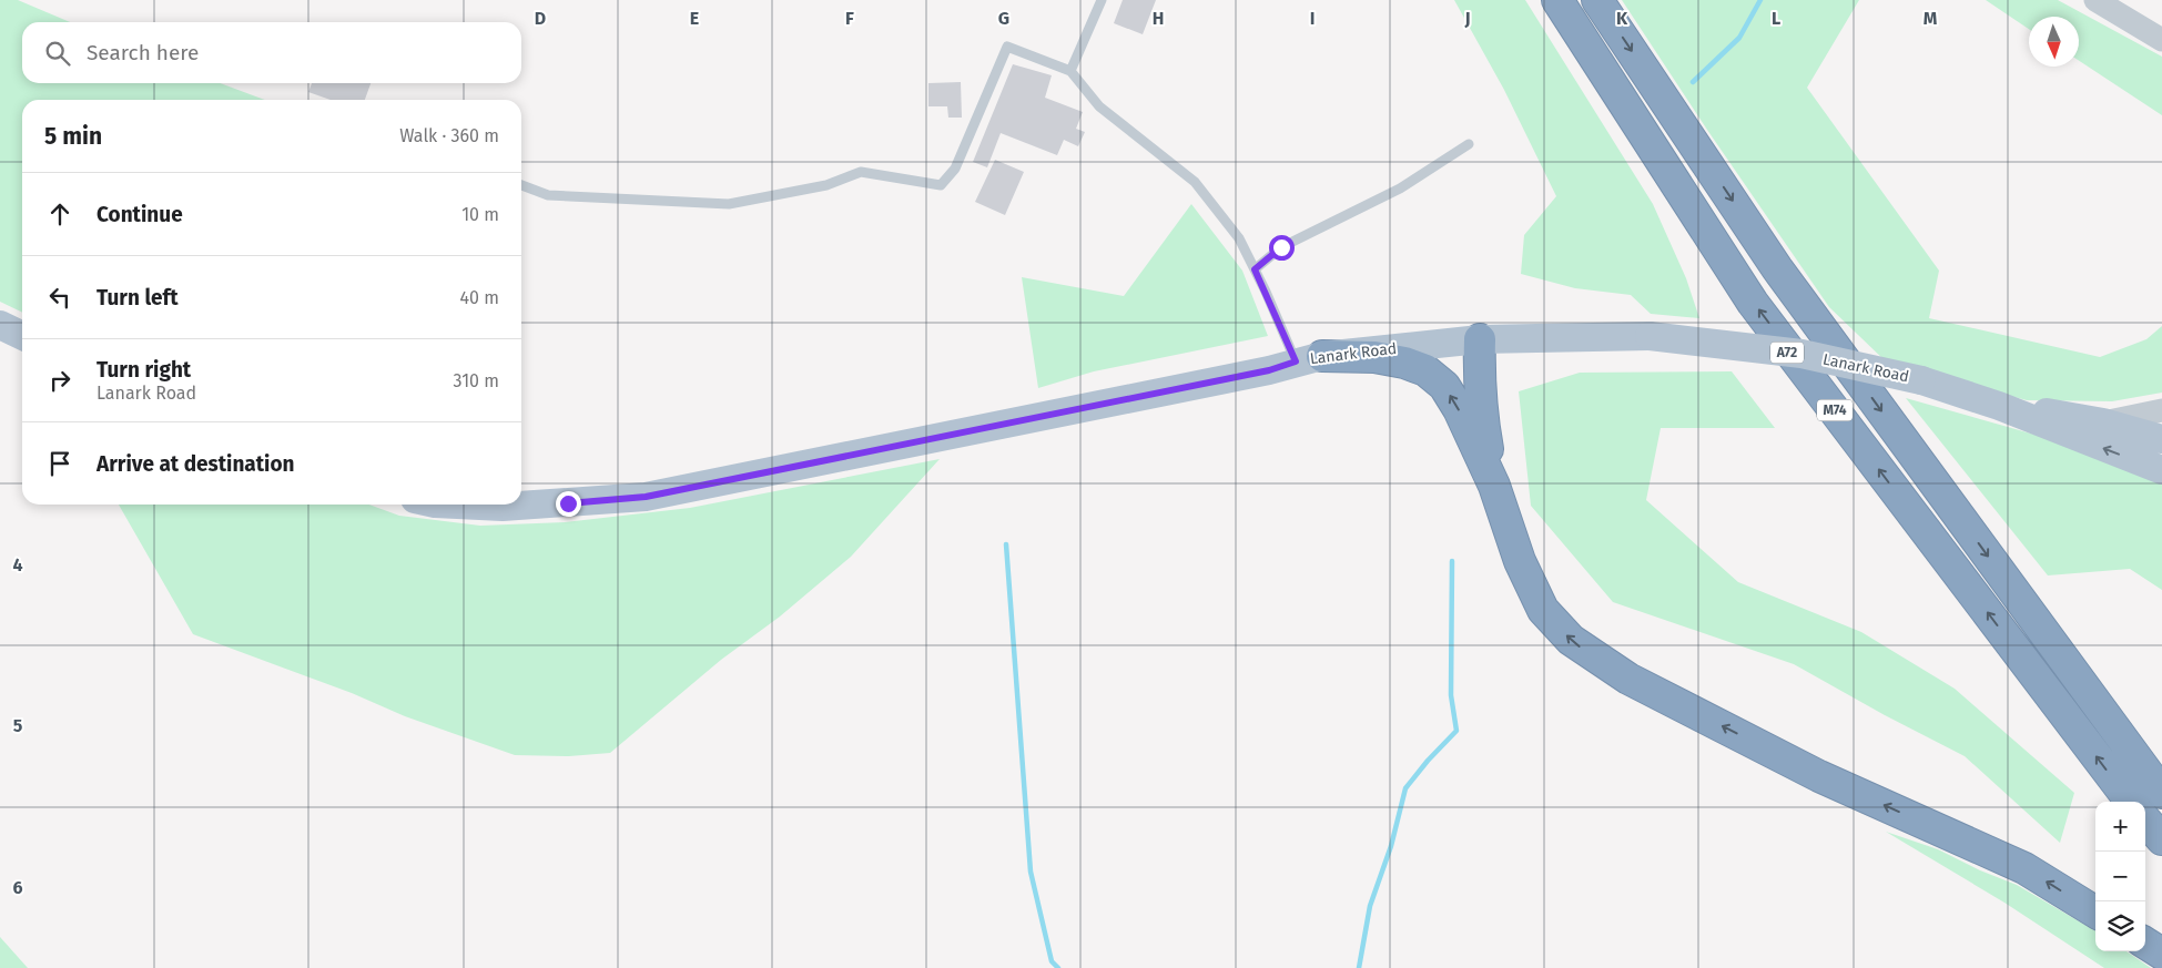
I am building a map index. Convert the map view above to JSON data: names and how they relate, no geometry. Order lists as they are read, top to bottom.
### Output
{
  "streets": {
    "highway": ["M74"],
    "main road": ["A72", "Lanark Road"]
  },
  "north": "bottom",
  "page": {
    "search": "Search here",
    "heading": ["5 min", "Walk · 360 m"],
    "list": [
      ["Continue", "10 m"],
      ["Turn left", "40 m"],
      ["Turn right", "Lanark Road", "310 m"],
      "Arrive at destination"
    ],
    "map_buttons": ["+", "−"]
  },
  "grid": {
    "columns": [
      "D",
      "E",
      "F",
      "G",
      "H",
      "I",
      "J",
      "K",
      "L",
      "M"
    ],
    "rows": ["4", "5", "6"]
  }
}
